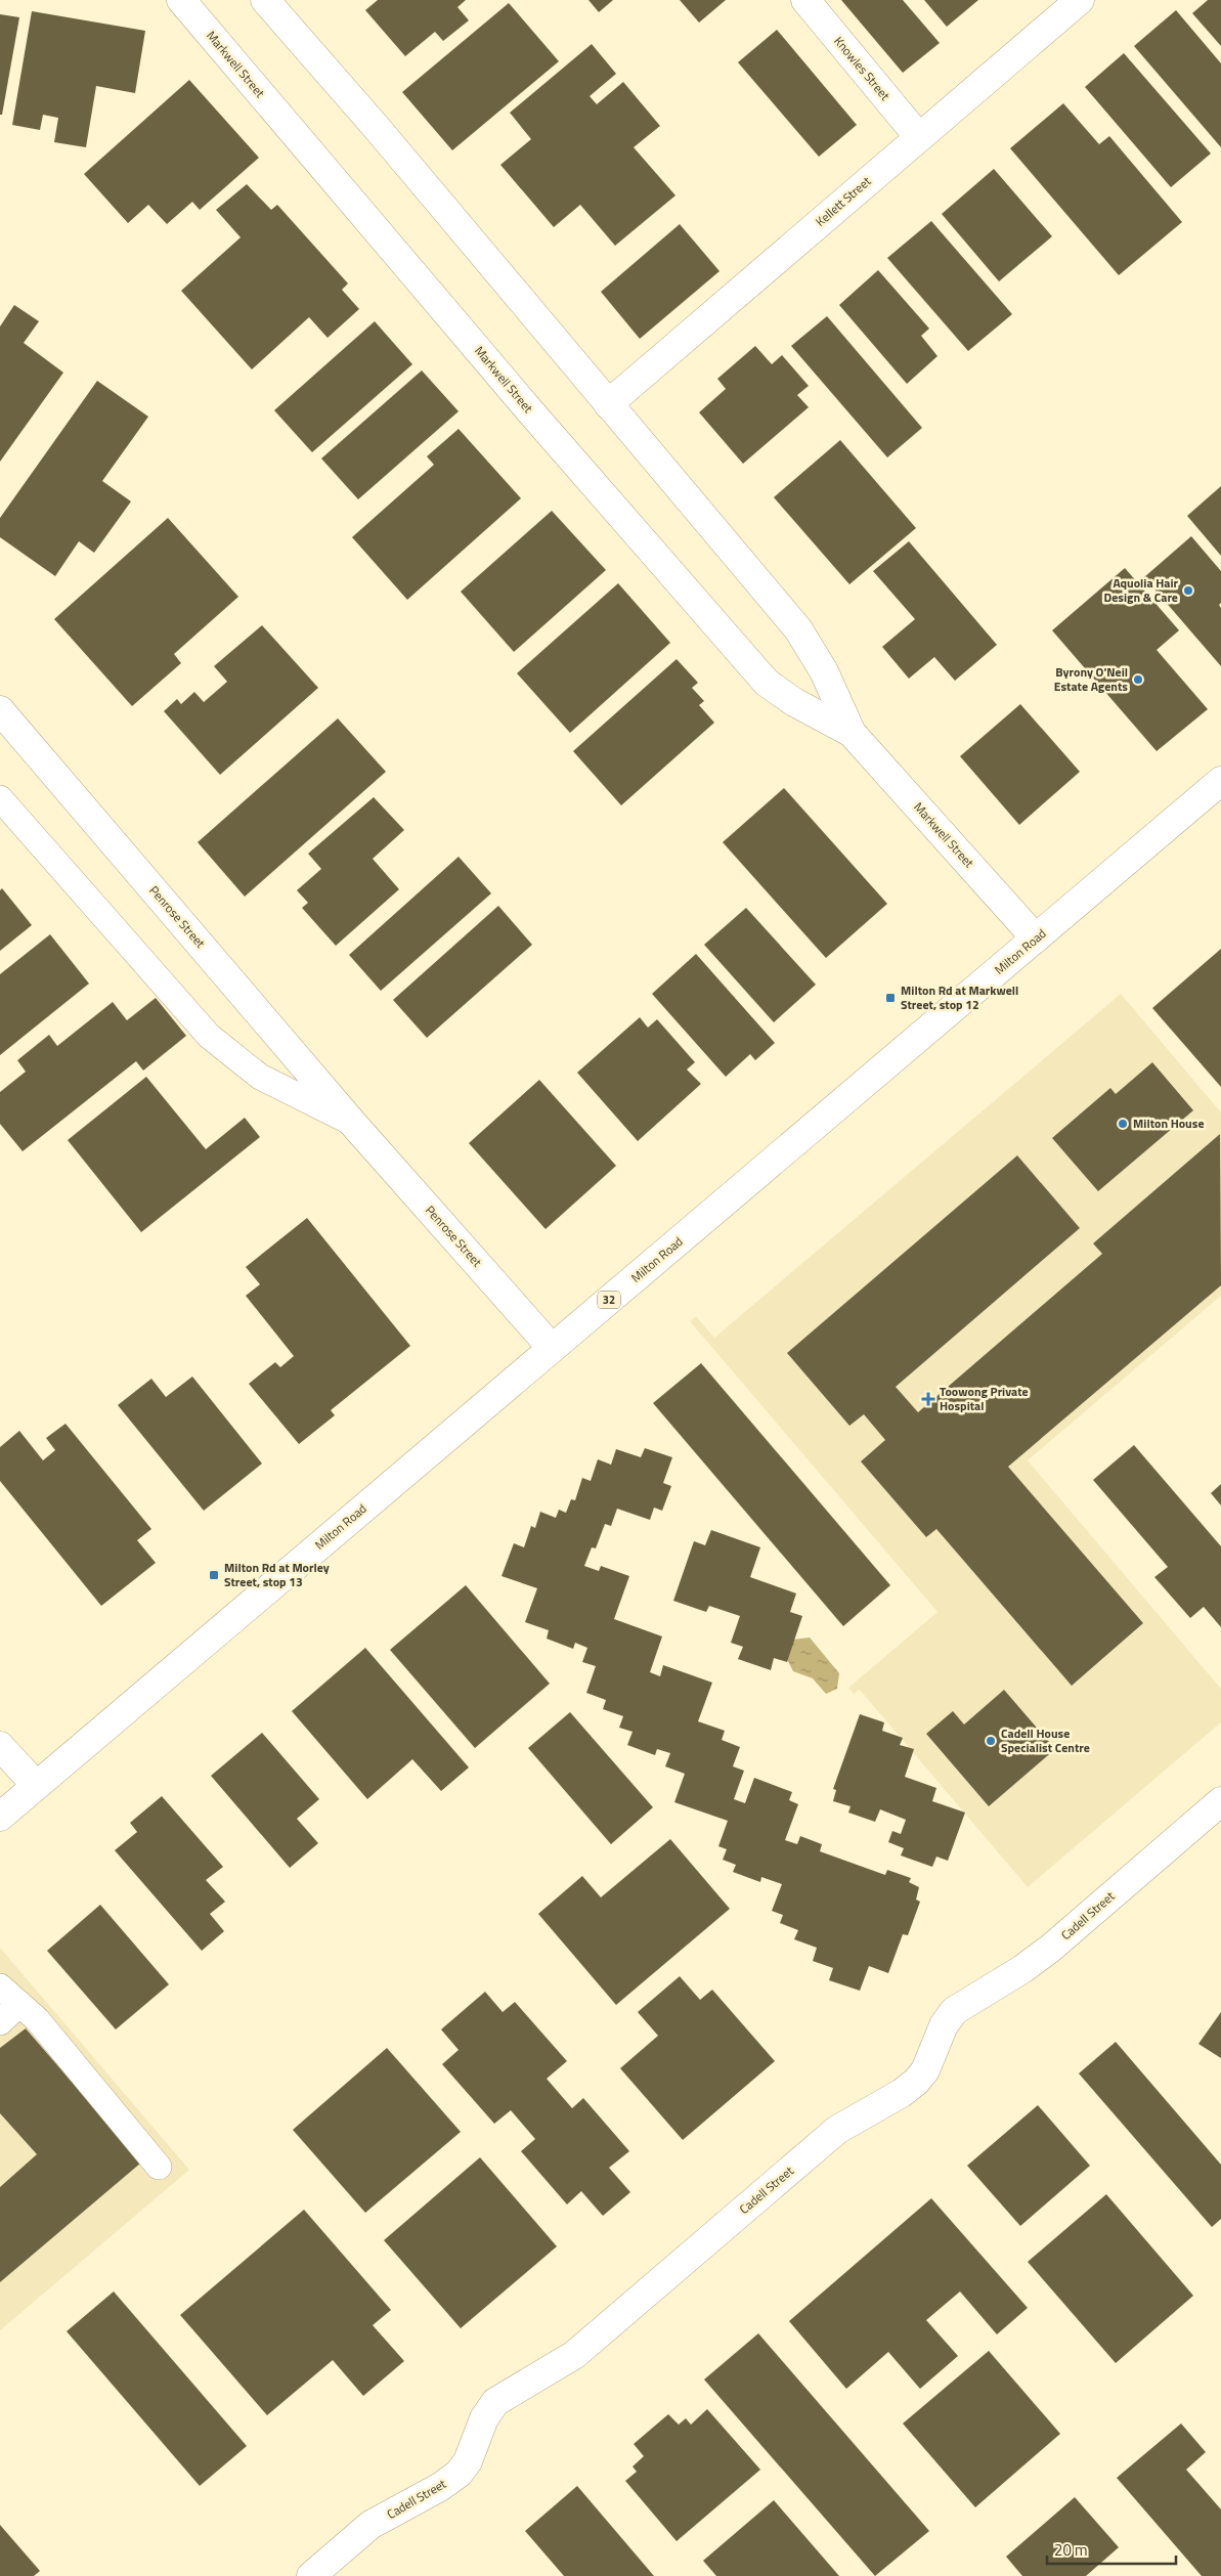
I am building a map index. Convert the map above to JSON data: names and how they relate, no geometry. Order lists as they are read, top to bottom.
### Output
{
  "streets": {
    "street": [
      "Markwell Street",
      "Knowles Street",
      "Kellett Street",
      "Penrose Street",
      "Milton Road",
      "32",
      "Cadell Street"
    ]
  },
  "crossings": [
    ["Markwell Street", "Kellett Street"],
    ["Markwell Street", "Milton Road"],
    ["Knowles Street", "Kellett Street"],
    ["Penrose Street", "Milton Road"]
  ],
  "places": {
    "other": [
      "Aquolia Hair Design & Care",
      "Byrony O'Neil Estate Agents",
      "Milton House",
      "Cadell House Specialist Centre"
    ],
    "transit": ["Milton Rd at Markwell Street, stop 12", "Milton Rd at Morley Street, stop 13"],
    "health": ["Toowong Private Hospital"]
  },
  "scale_bar": "20 m"
}
